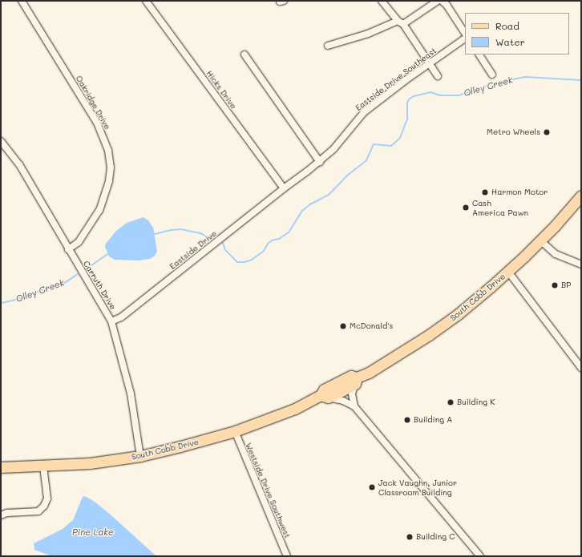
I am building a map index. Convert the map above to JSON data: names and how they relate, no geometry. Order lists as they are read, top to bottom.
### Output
{
  "streets": {
    "main road": ["South Cobb Drive"],
    "street": [
      "Eastside Drive Southeast",
      "Hicks Drive",
      "Oakridge Drive",
      "Eastside Drive",
      "Carruth Drive",
      "Westside Drive Southwest"
    ]
  },
  "crossings": [
    ["Eastside Drive Southeast", "Hicks Drive"],
    ["Eastside Drive Southeast", "Eastside Drive"],
    ["Hicks Drive", "Eastside Drive"],
    ["Oakridge Drive", "Carruth Drive"],
    ["Eastside Drive", "Carruth Drive"],
    ["Carruth Drive", "South Cobb Drive"],
    ["South Cobb Drive", "Westside Drive Southwest"]
  ],
  "water": ["Olley Creek", "Pine Lake"],
  "places": [
    "Metro Wheels",
    "Harmon Motor",
    "Cash America Pawn",
    "BP",
    "McDonald's",
    "Building K",
    "Building A",
    "Jack Vaughn, Junior Classroom Building",
    "Building C"
  ],
  "legend": ["Road", "Water"]
}
